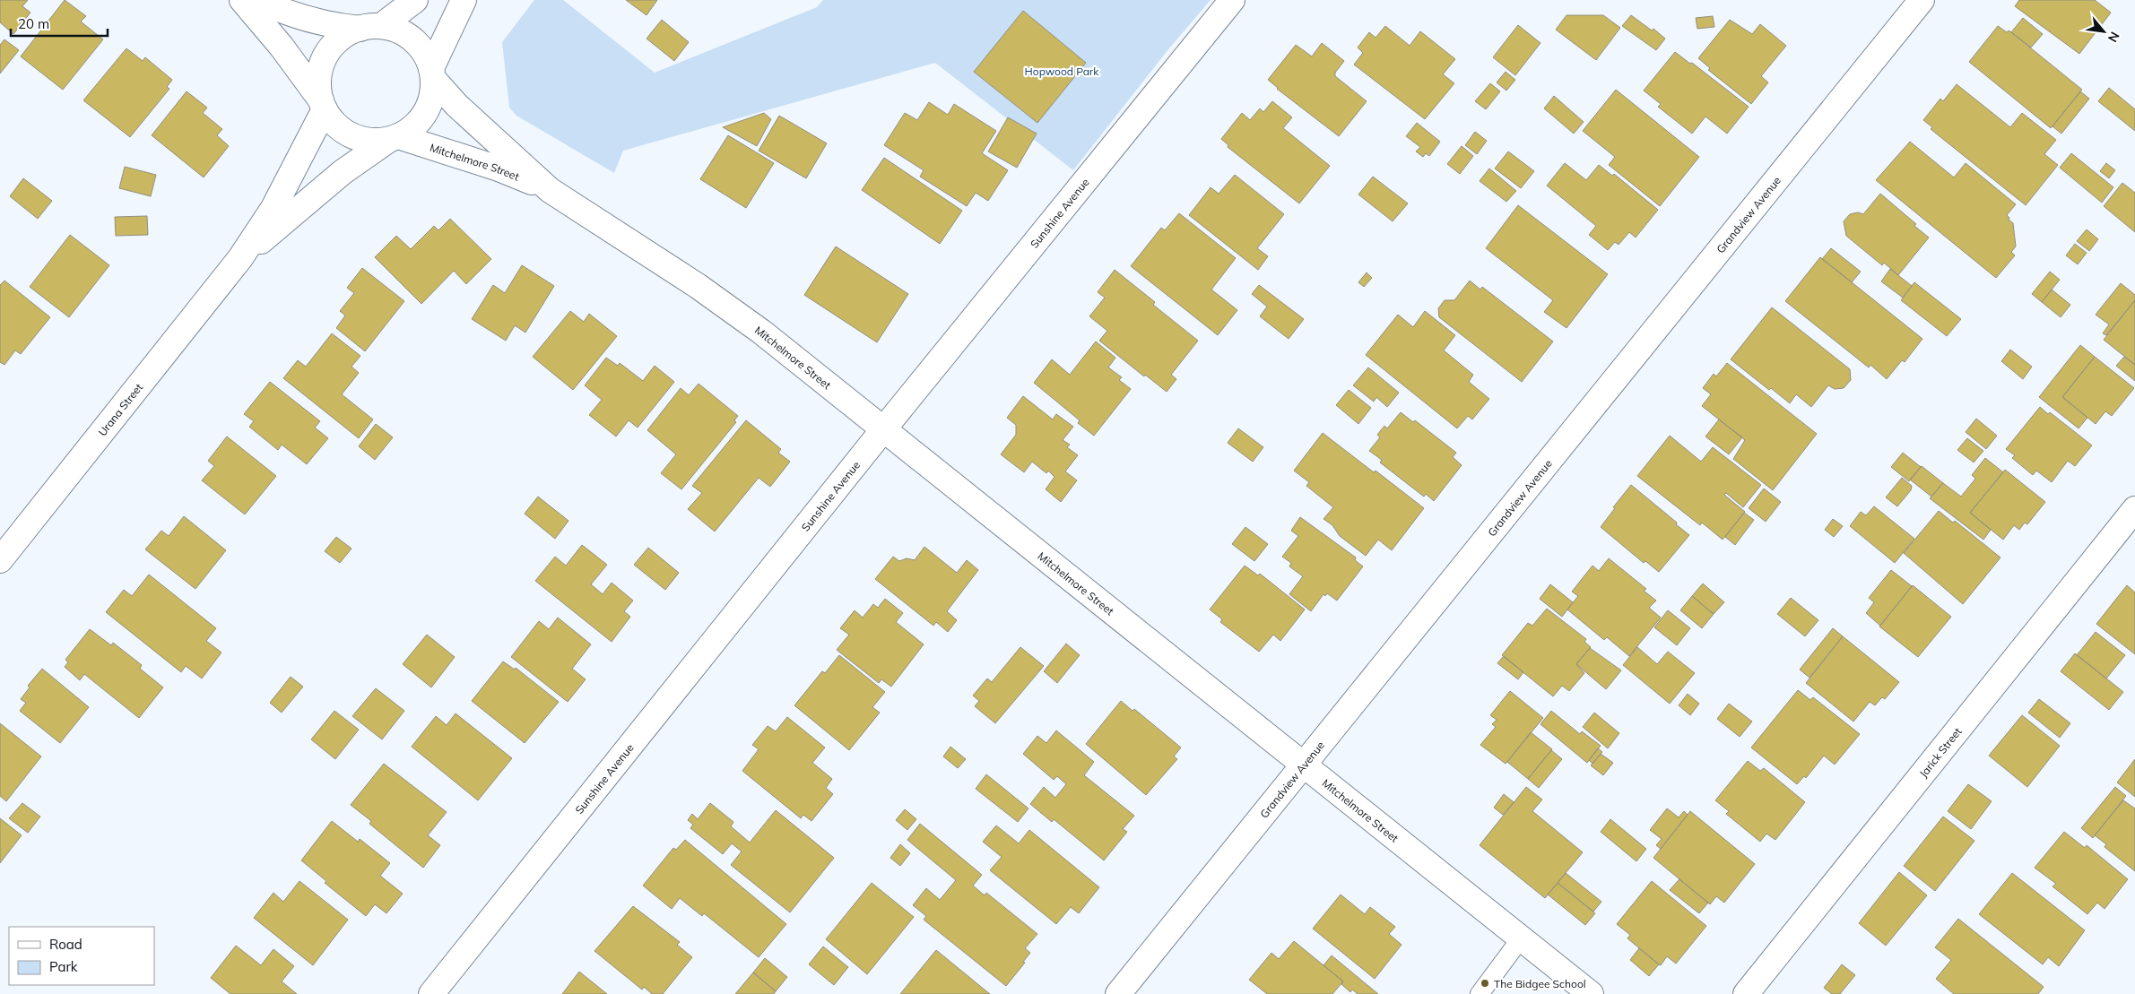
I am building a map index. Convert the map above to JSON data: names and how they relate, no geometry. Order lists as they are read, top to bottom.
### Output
{
  "streets": {
    "street": [
      "Mitchelmore Street",
      "Sunshine Avenue",
      "Grandview Avenue",
      "Urana Street",
      "Jarick Street"
    ]
  },
  "crossings": [
    ["Mitchelmore Street", "Sunshine Avenue"],
    ["Mitchelmore Street", "Grandview Avenue"],
    ["Mitchelmore Street", "Urana Street"]
  ],
  "parks": ["Hopwood Park"],
  "places": ["The Bidgee School"],
  "legend": ["Road", "Park"],
  "scale_bar": "20 m",
  "north": "bottom right"
}
